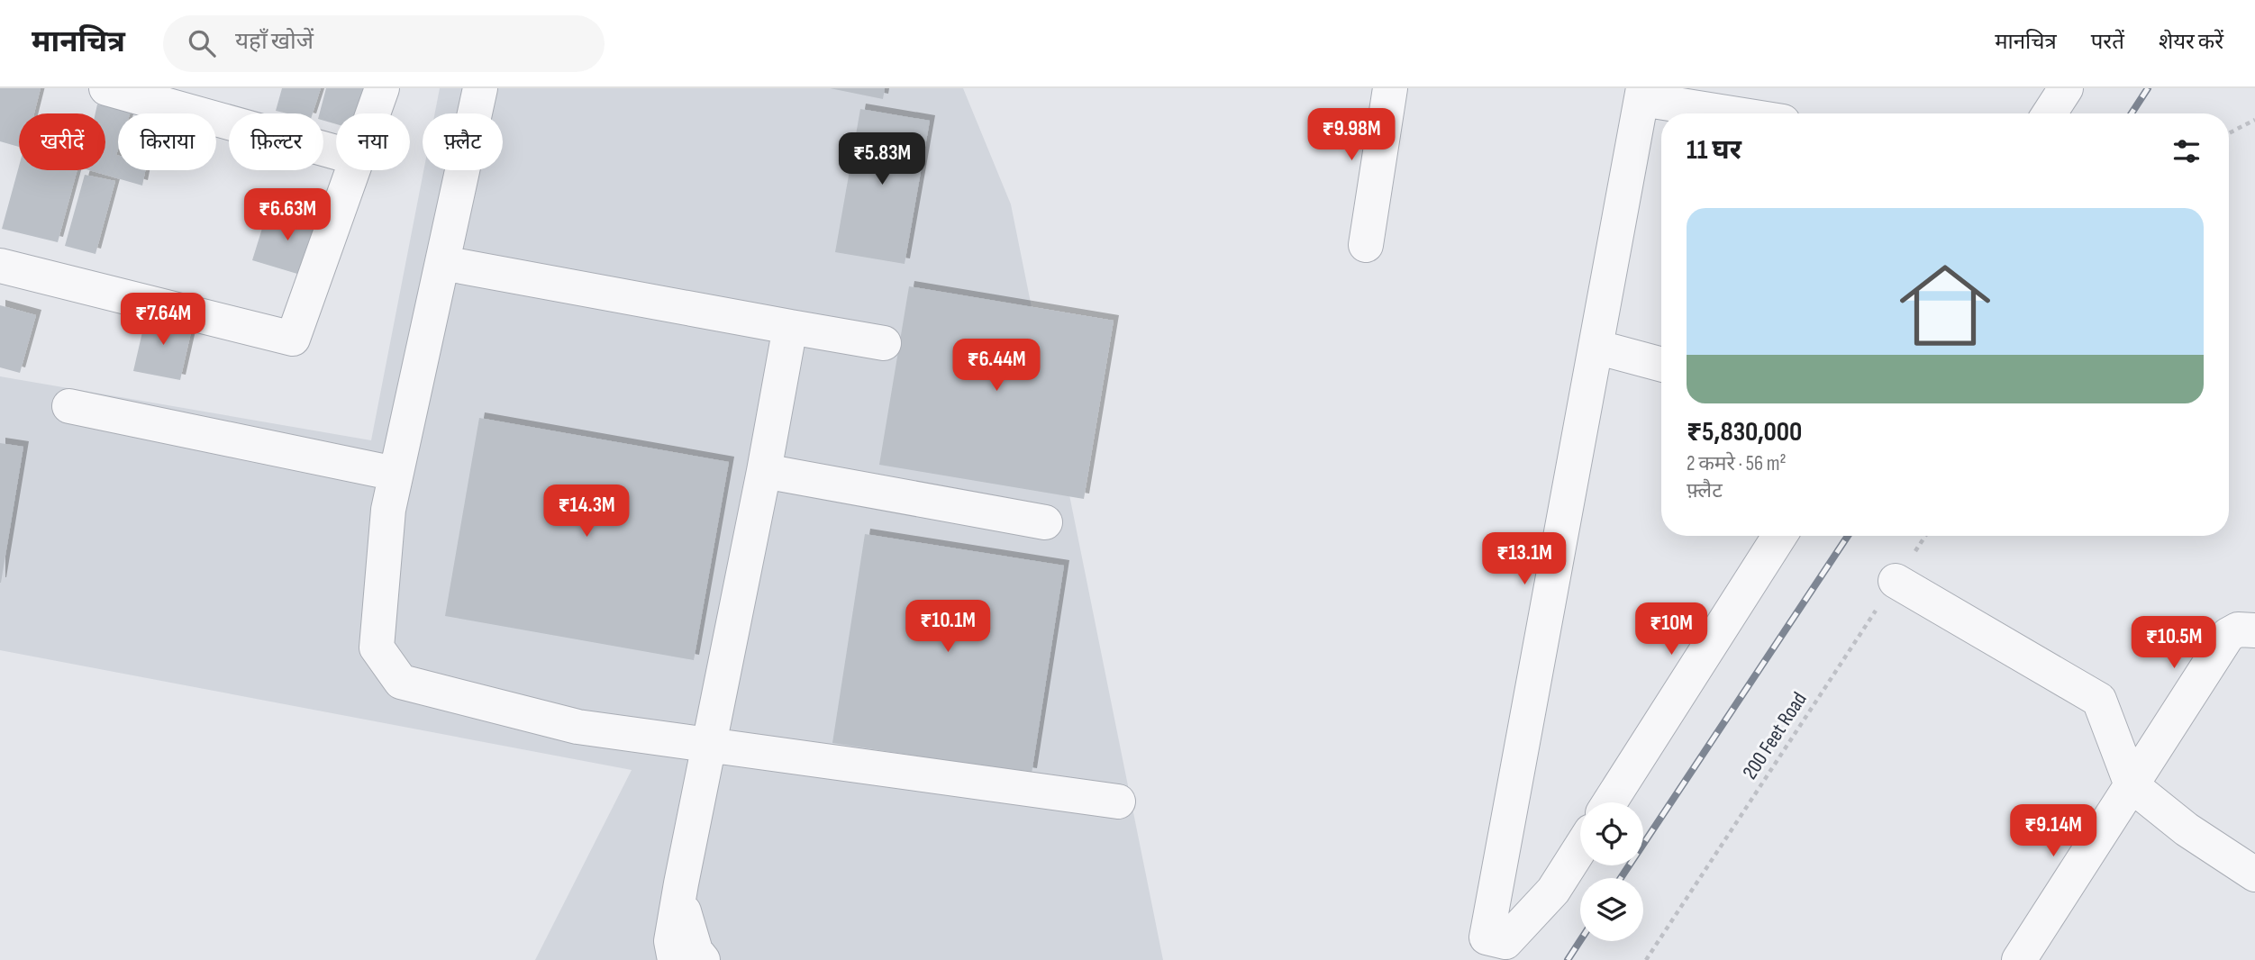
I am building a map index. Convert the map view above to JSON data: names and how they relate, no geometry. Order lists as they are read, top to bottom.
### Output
{
  "streets": {
    "path": ["200 Feet Road"]
  },
  "page": {
    "header": "मानचित्र",
    "search": "यहाँ खोजें",
    "nav": ["मानचित्र", "परतें", "शेयर करें"],
    "price": [
      "₹9.98M",
      "₹5.83M",
      "₹6.63M",
      "₹7.64M",
      "₹6.44M",
      "₹14.3M",
      "₹13.1M",
      "₹10.1M",
      "₹10M",
      "₹10.5M",
      "₹9.14M"
    ],
    "chip": [
      "खरीदें",
      "किराया",
      "फ़िल्टर",
      "नया",
      "फ़्लैट"
    ],
    "heading": "11 घर",
    "list": [
      {
        "name": "₹5,830,000",
        "note": "2 कमरे · 56 m² · फ़्लैट"
      }
    ]
  }
}
